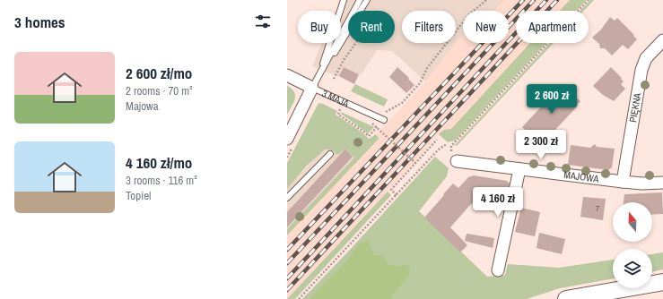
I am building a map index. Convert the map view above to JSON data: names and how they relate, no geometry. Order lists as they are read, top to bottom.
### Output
{
  "streets": {
    "street": ["3 MAJA", "PIĘKNA", "MAJOWA"]
  },
  "crossings": [
    ["PIĘKNA", "MAJOWA"]
  ],
  "house_numbers": ["7"],
  "north": "top",
  "page": {
    "heading": "3 homes",
    "chip": [
      "Buy",
      "Rent",
      "Filters",
      "New",
      "Apartment"
    ],
    "list": [
      {
        "name": "2 600 zł/mo",
        "note": "2 rooms · 70 m² · Majowa"
      },
      {
        "name": "4 160 zł/mo",
        "note": "3 rooms · 116 m² · Topiel"
      }
    ],
    "price": ["2 600 zł", "2 300 zł", "4 160 zł"]
  }
}
